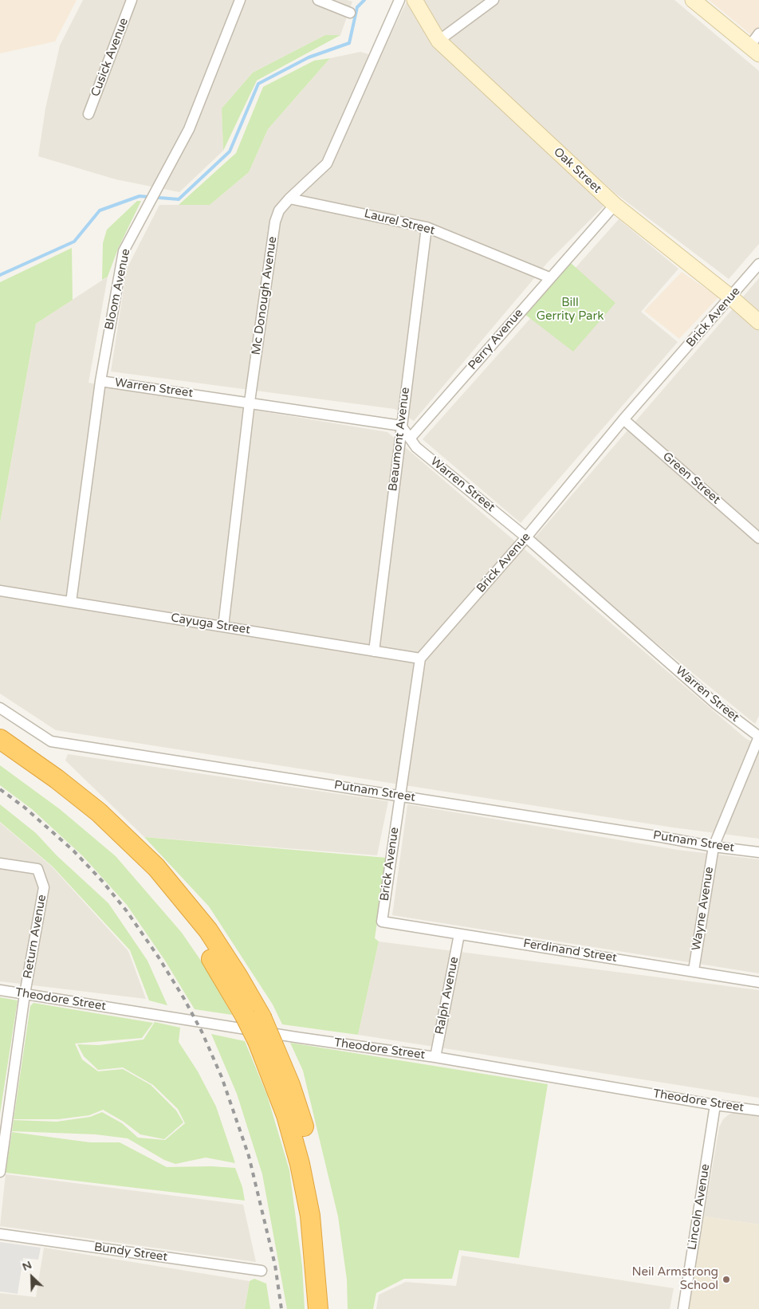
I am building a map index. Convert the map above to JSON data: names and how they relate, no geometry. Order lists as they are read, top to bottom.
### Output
{
  "streets": {
    "street": [
      "Cusick Avenue",
      "Oak Street",
      "Laurel Street",
      "Bloom Avenue",
      "Mc Donough Avenue",
      "Brick Avenue",
      "Perry Avenue",
      "Warren Street",
      "Beaumont Avenue",
      "Green Street",
      "Cayuga Street",
      "Putnam Street",
      "Wayne Avenue",
      "Return Avenue",
      "Ferdinand Street",
      "Ralph Avenue",
      "Theodore Street",
      "Lincoln Avenue",
      "Bundy Street"
    ]
  },
  "crossings": [
    ["Oak Street", "Brick Avenue"],
    ["Oak Street", "Perry Avenue"],
    ["Laurel Street", "Mc Donough Avenue"],
    ["Laurel Street", "Perry Avenue"],
    ["Laurel Street", "Beaumont Avenue"],
    ["Bloom Avenue", "Warren Street"],
    ["Bloom Avenue", "Cayuga Street"],
    ["Mc Donough Avenue", "Warren Street"],
    ["Mc Donough Avenue", "Cayuga Street"],
    ["Brick Avenue", "Warren Street"],
    ["Brick Avenue", "Green Street"],
    ["Brick Avenue", "Cayuga Street"],
    ["Brick Avenue", "Putnam Street"],
    ["Brick Avenue", "Ferdinand Street"],
    ["Perry Avenue", "Warren Street"],
    ["Warren Street", "Beaumont Avenue"],
    ["Warren Street", "Wayne Avenue"],
    ["Beaumont Avenue", "Cayuga Street"],
    ["Putnam Street", "Wayne Avenue"],
    ["Wayne Avenue", "Ferdinand Street"],
    ["Return Avenue", "Theodore Street"],
    ["Ferdinand Street", "Ralph Avenue"],
    ["Ralph Avenue", "Theodore Street"],
    ["Theodore Street", "Lincoln Avenue"]
  ],
  "parks": ["Bill Gerrity Park"],
  "places": ["Neil Armstrong School"],
  "north": "top left"
}
